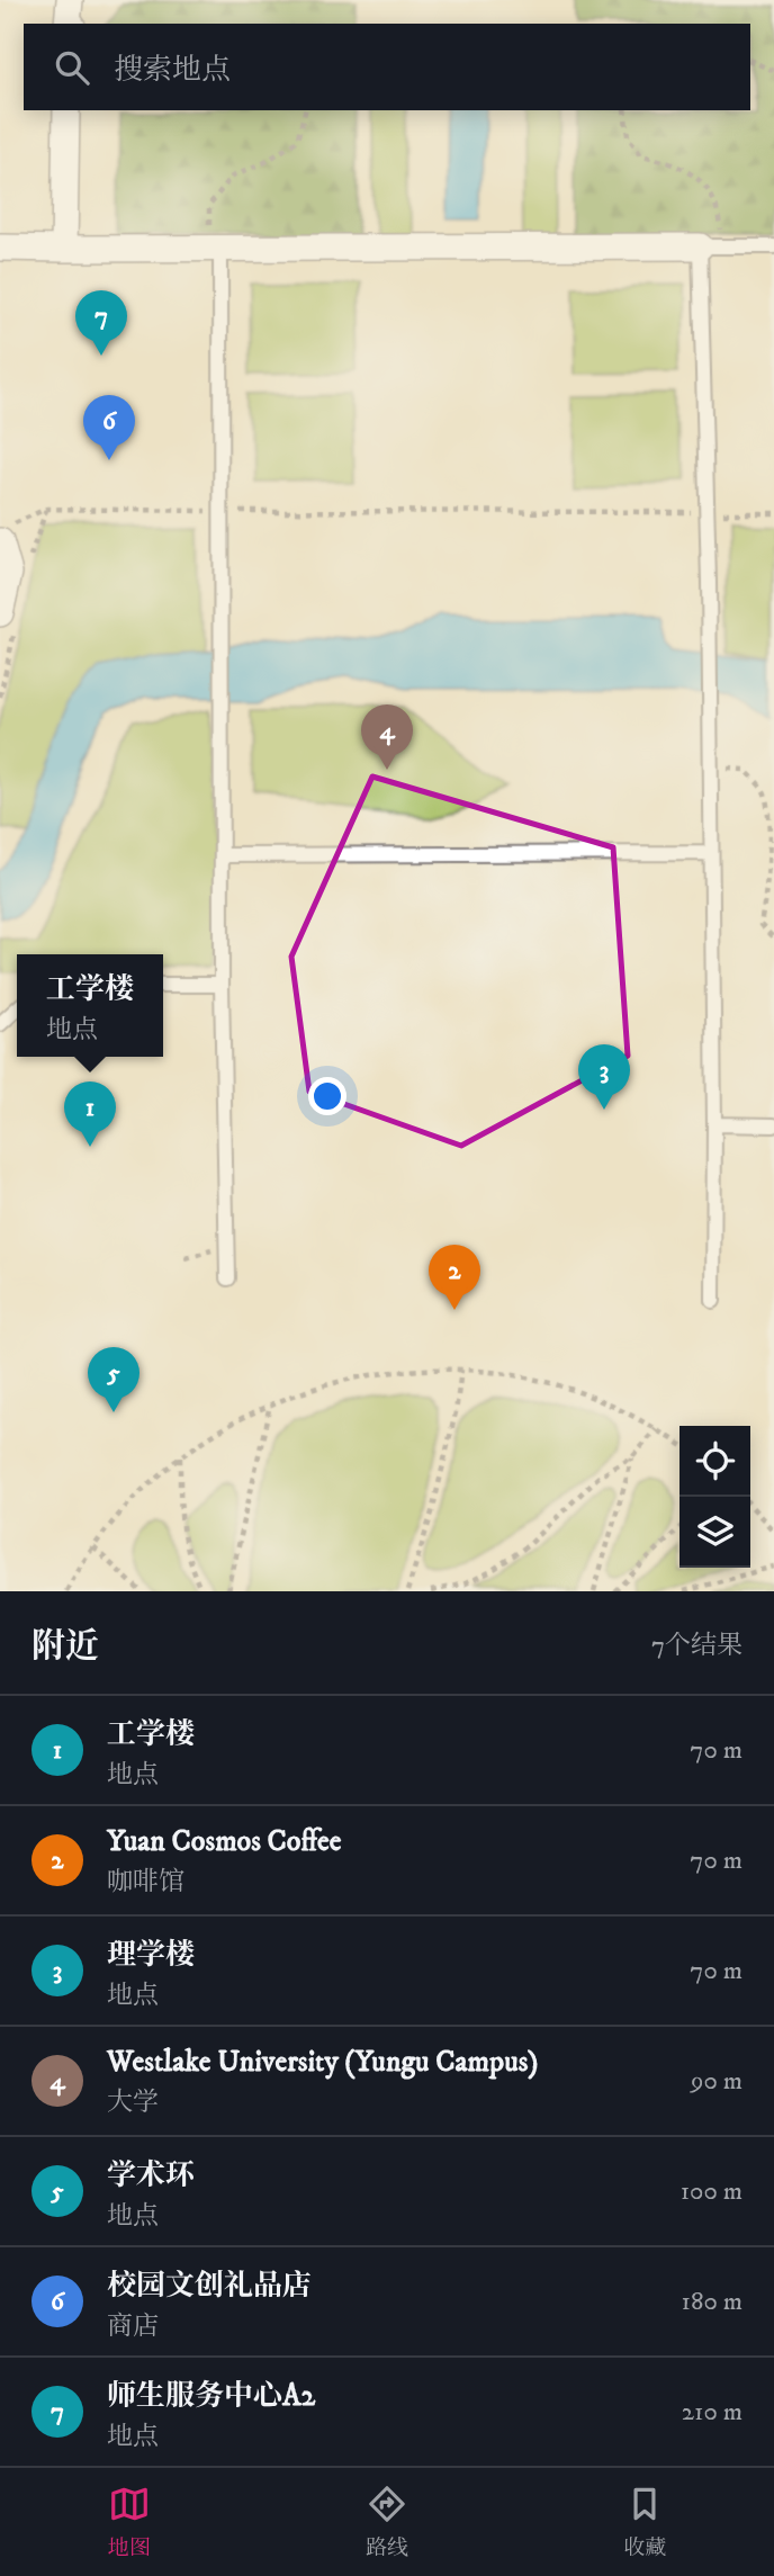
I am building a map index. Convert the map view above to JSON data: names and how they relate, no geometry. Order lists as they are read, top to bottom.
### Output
{
  "page": {
    "search": "搜索地点",
    "pins": [
      "7",
      "6",
      "4",
      "3",
      "1",
      "2",
      "5"
    ],
    "popup": ["工学楼", "地点"],
    "heading": ["附近", "7个结果"],
    "list": [
      {
        "mark": "1",
        "name": "工学楼",
        "note": "地点",
        "value": "70 m"
      },
      {
        "mark": "2",
        "name": "Yuan Cosmos Coffee",
        "note": "咖啡馆",
        "value": "70 m"
      },
      {
        "mark": "3",
        "name": "理学楼",
        "note": "地点",
        "value": "70 m"
      },
      {
        "mark": "4",
        "name": "Westlake University (Yungu Campus)",
        "note": "大学",
        "value": "90 m"
      },
      {
        "mark": "5",
        "name": "学术环",
        "note": "地点",
        "value": "100 m"
      },
      {
        "mark": "6",
        "name": "校园文创礼品店",
        "note": "商店",
        "value": "180 m"
      },
      {
        "mark": "7",
        "name": "师生服务中心A2",
        "note": "地点",
        "value": "210 m"
      }
    ],
    "nav": ["地图", "路线", "收藏"]
  }
}
